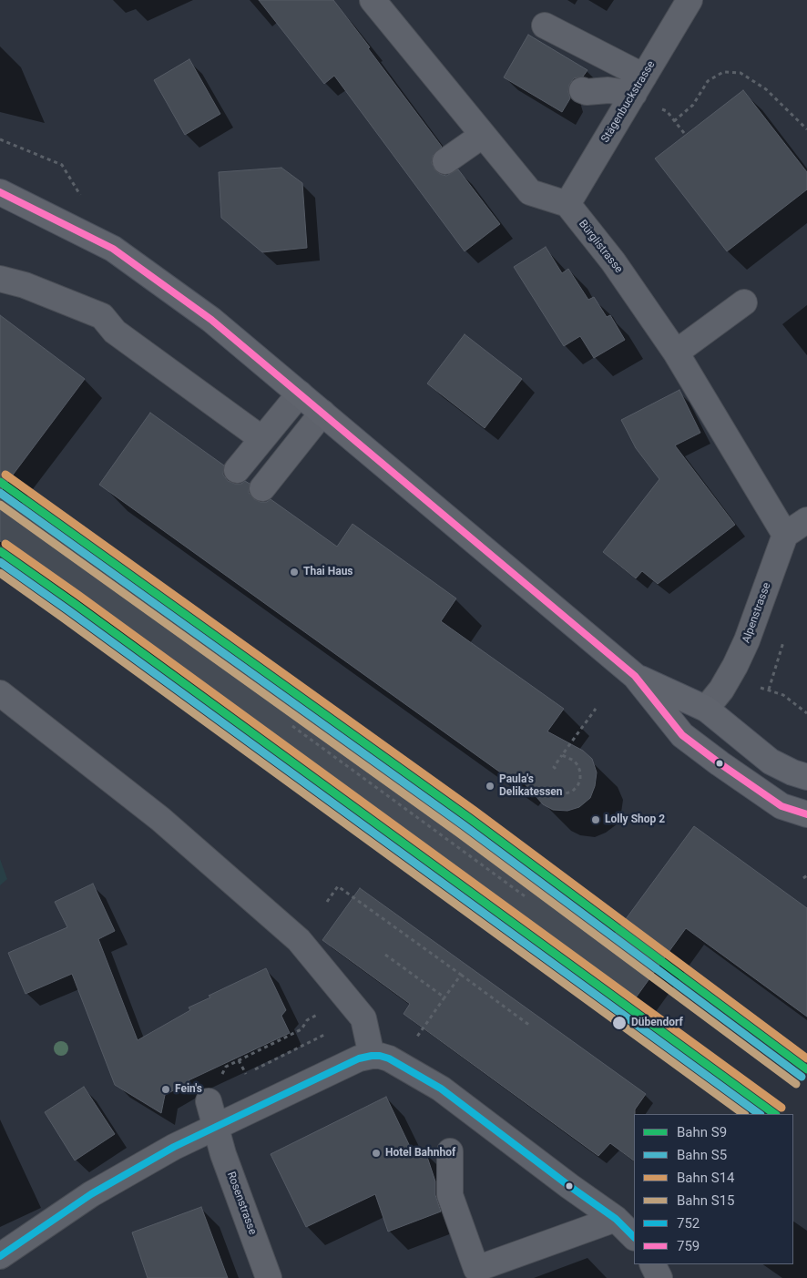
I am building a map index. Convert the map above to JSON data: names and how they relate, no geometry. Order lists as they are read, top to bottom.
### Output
{
  "streets": {
    "street": [
      "Stägenbuckstrasse",
      "Bürglistrasse",
      "Alpenstrasse",
      "Rosenstrasse"
    ]
  },
  "crossings": [
    ["Stägenbuckstrasse", "Bürglistrasse"],
    ["Bürglistrasse", "Alpenstrasse"]
  ],
  "places": [
    "Thai Haus",
    "Paula's Delikatessen",
    "Lolly Shop 2",
    "Dübendorf",
    "Fein's",
    "Hotel Bahnhof"
  ],
  "lines": [
    "transit line 759",
    "rail line S14",
    "rail line S9",
    "rail line S5",
    "rail line S15",
    "transit line 752"
  ],
  "legend": [
    "Bahn S9",
    "Bahn S5",
    "Bahn S14",
    "Bahn S15",
    "752",
    "759"
  ]
}
